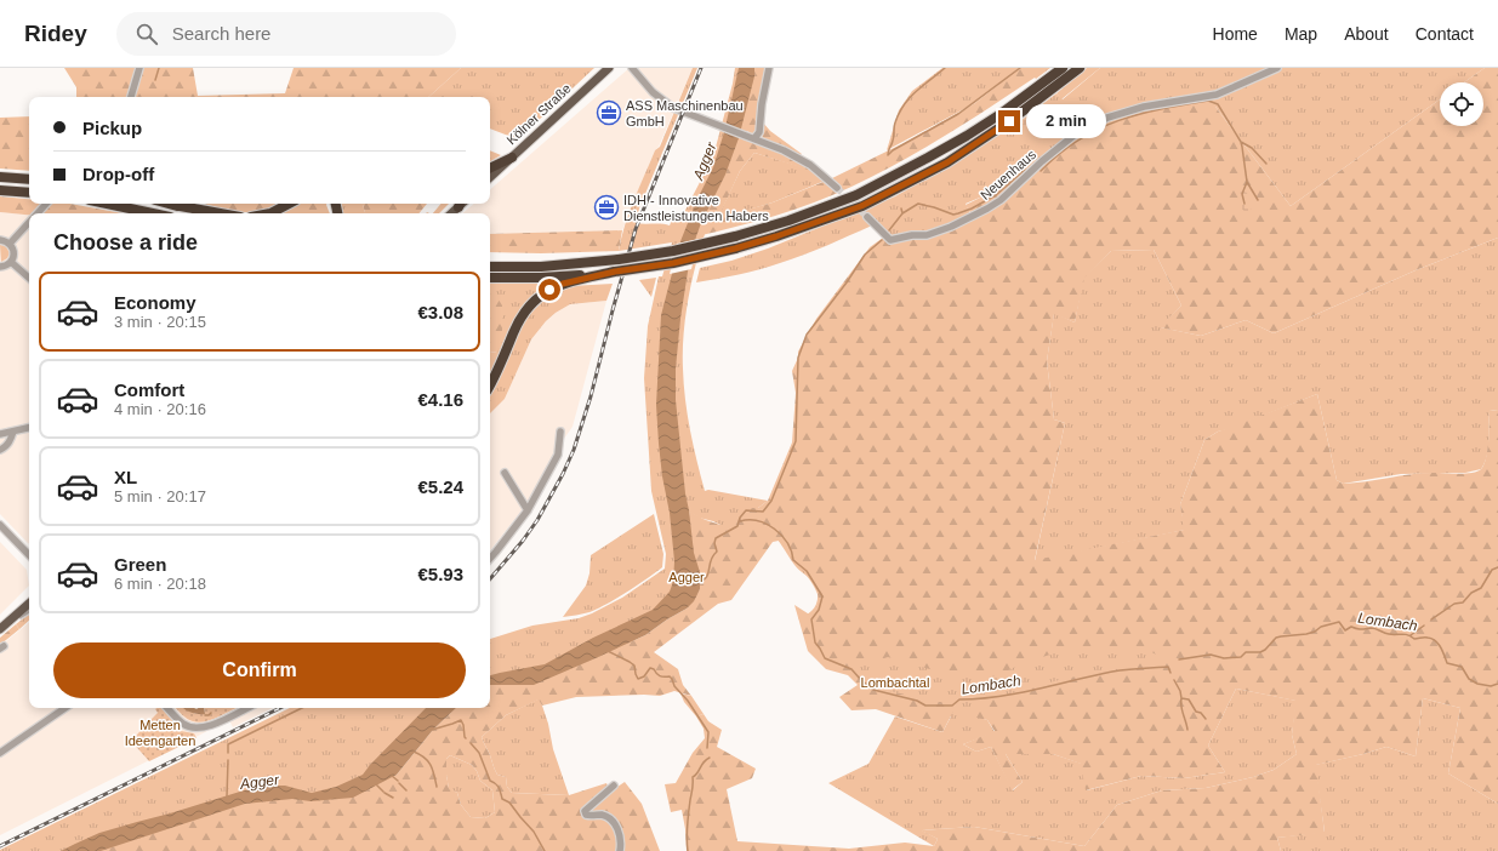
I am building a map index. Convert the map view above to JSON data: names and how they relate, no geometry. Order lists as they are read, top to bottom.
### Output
{
  "streets": {
    "main road": ["Kölner Straße"],
    "street": ["Neuenhaus"]
  },
  "water": ["Agger", "Lombach"],
  "parks": ["Agger", "Lombachtal", "Metten Ideengarten"],
  "places": {
    "office": ["ASS Maschinenbau GmbH", "IDH - Innovative Dienstleistungen Habers"]
  },
  "page": {
    "header": "Ridey",
    "search": "Search here",
    "nav": [
      "Home",
      "Map",
      "About",
      "Contact"
    ],
    "banner": ["Pickup", "Drop-off"],
    "bubble": "2 min",
    "heading": "Choose a ride",
    "list": [
      {
        "name": "Economy",
        "note": "3 min · 20:15",
        "value": "€3.08"
      },
      {
        "name": "Comfort",
        "note": "4 min · 20:16",
        "value": "€4.16"
      },
      {
        "name": "XL",
        "note": "5 min · 20:17",
        "value": "€5.24"
      },
      {
        "name": "Green",
        "note": "6 min · 20:18",
        "value": "€5.93"
      }
    ],
    "buttons": "Confirm"
  }
}
